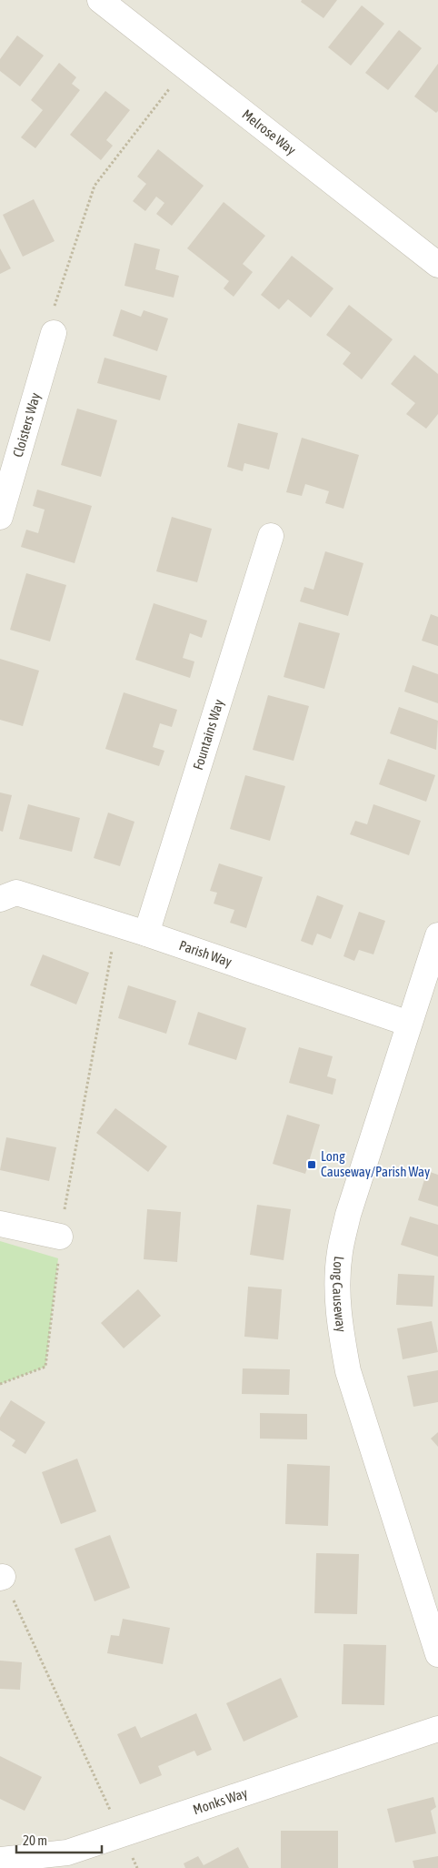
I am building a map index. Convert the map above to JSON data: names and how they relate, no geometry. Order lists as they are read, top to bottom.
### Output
{
  "streets": {
    "street": [
      "Melrose Way",
      "Cloisters Way",
      "Fountains Way",
      "Parish Way",
      "Long Causeway",
      "Monks Way"
    ]
  },
  "crossings": [
    ["Fountains Way", "Parish Way"],
    ["Parish Way", "Long Causeway"]
  ],
  "places": {
    "transit": ["Long Causeway/Parish Way"]
  },
  "scale_bar": "20 m"
}
